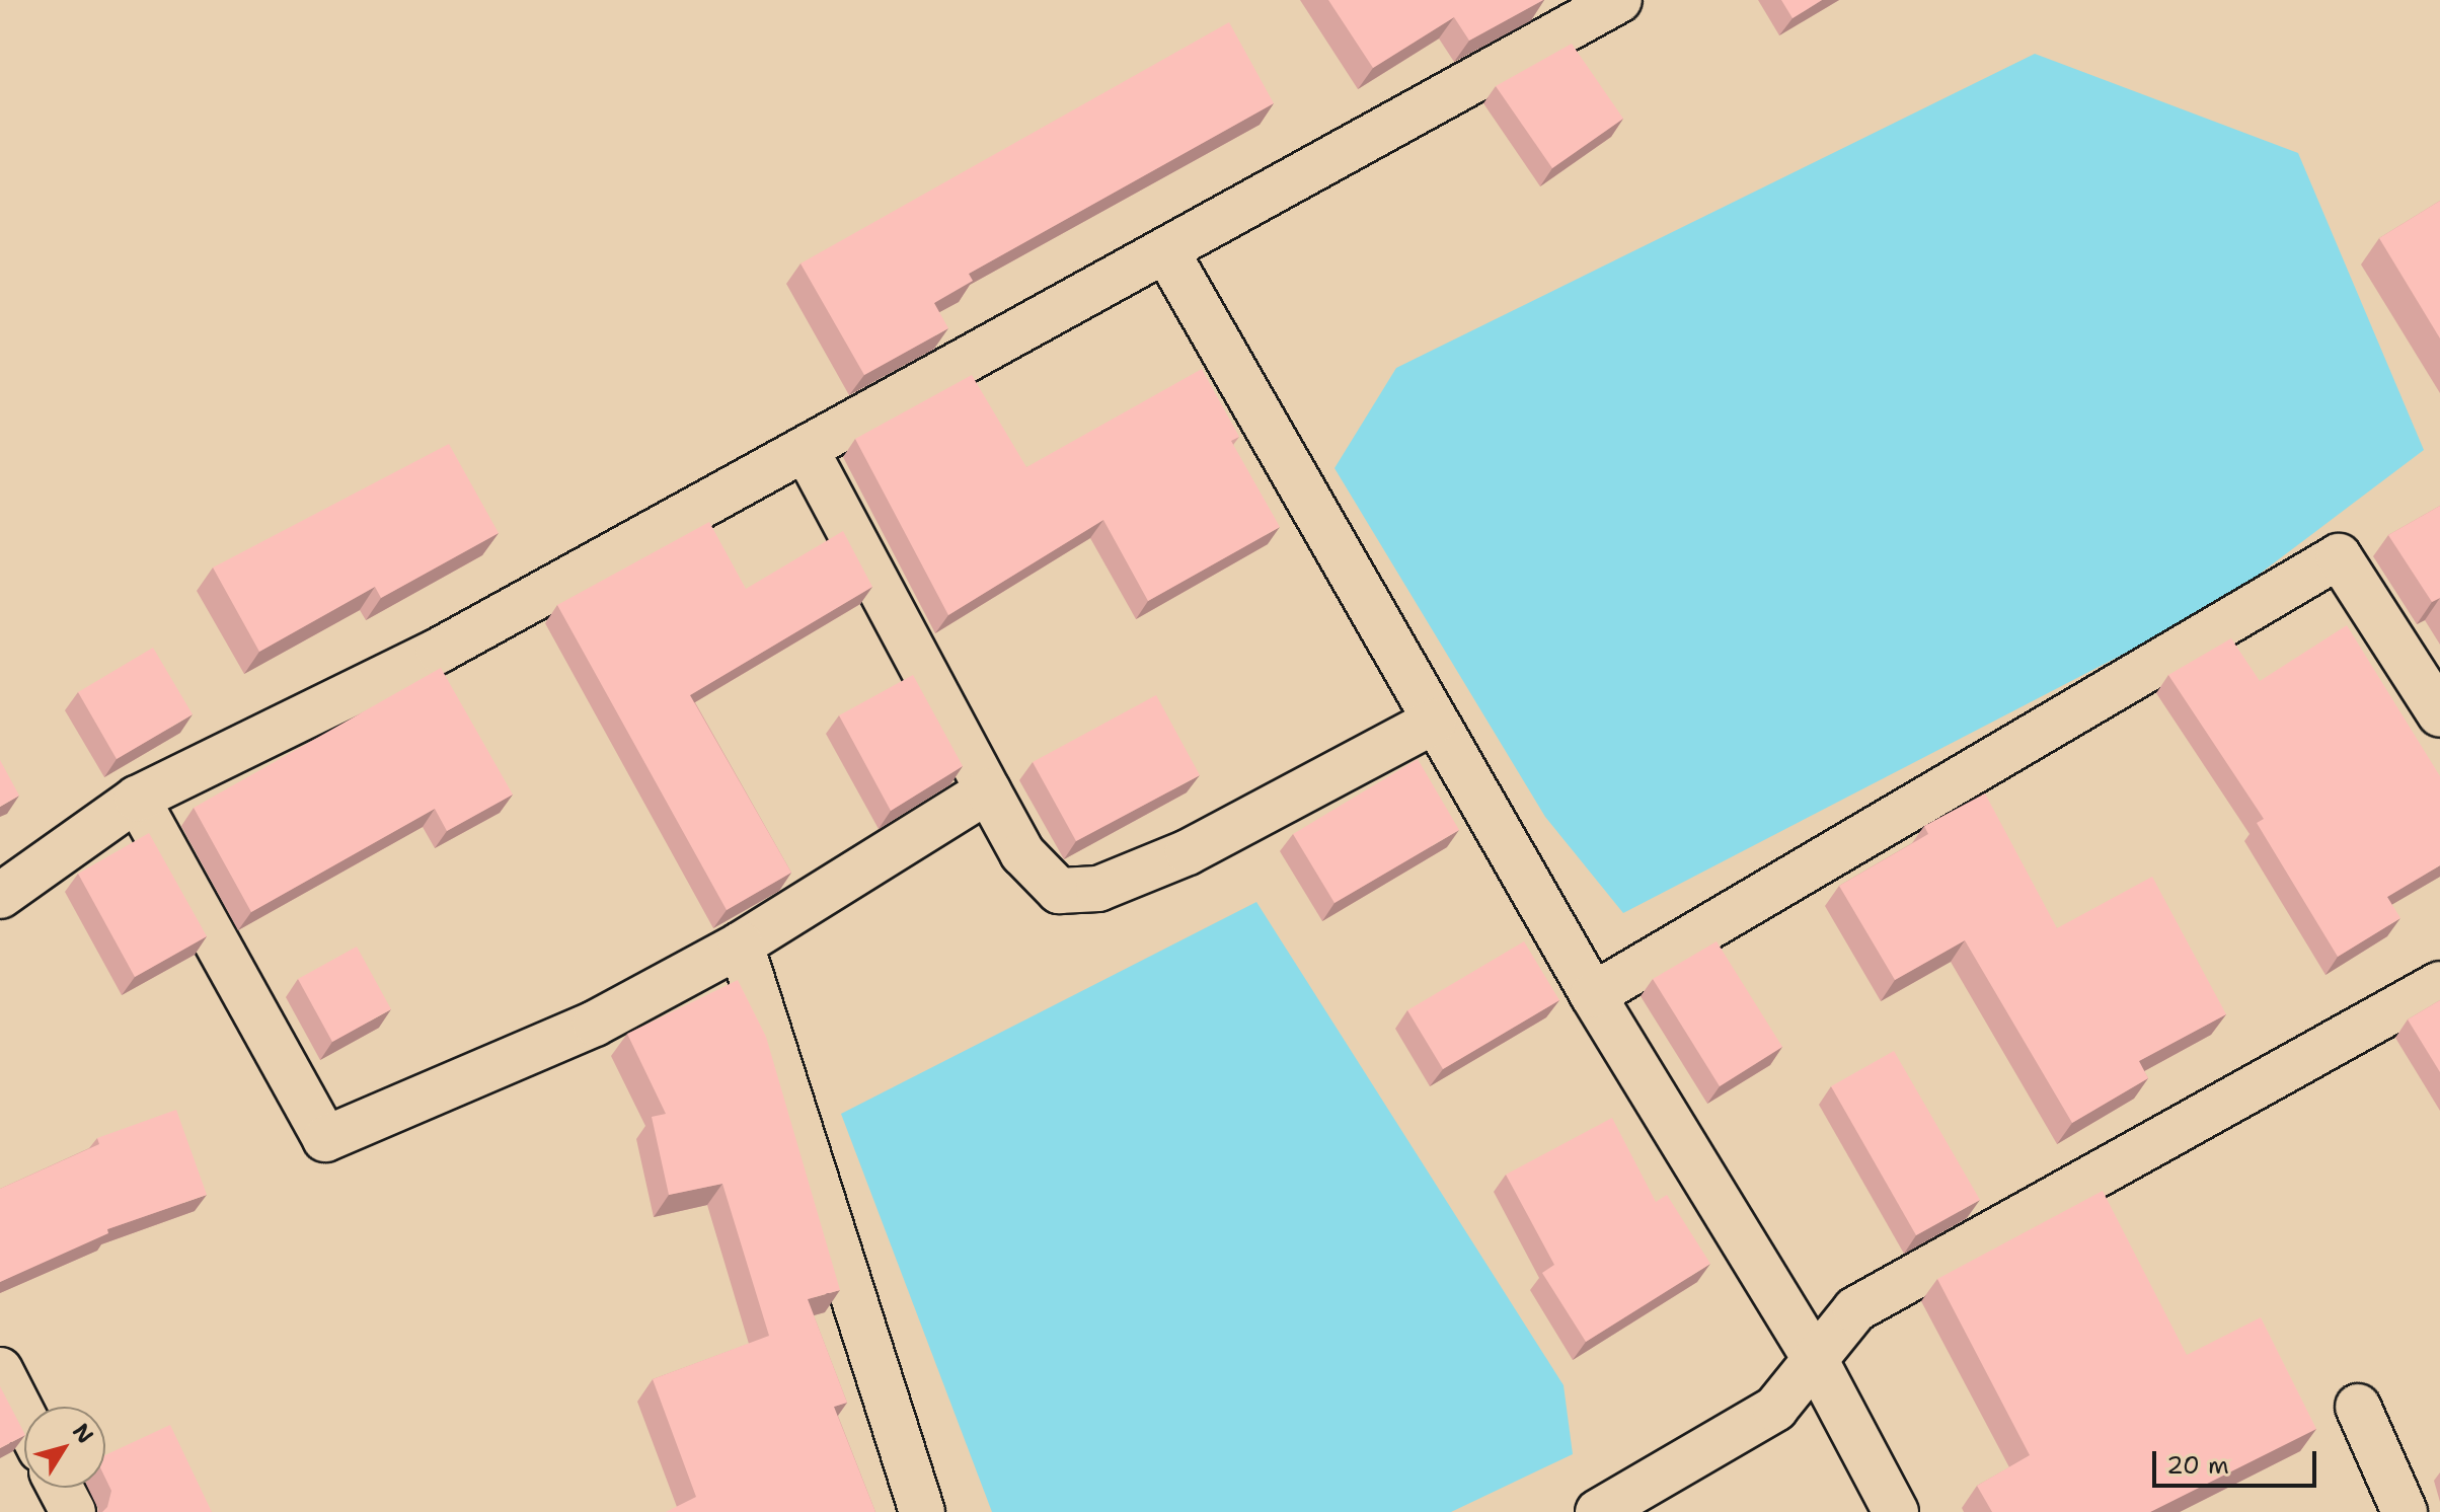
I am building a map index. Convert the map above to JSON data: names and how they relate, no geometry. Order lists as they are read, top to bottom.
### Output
{
  "scale_bar": "20 m",
  "north": "top right"
}
